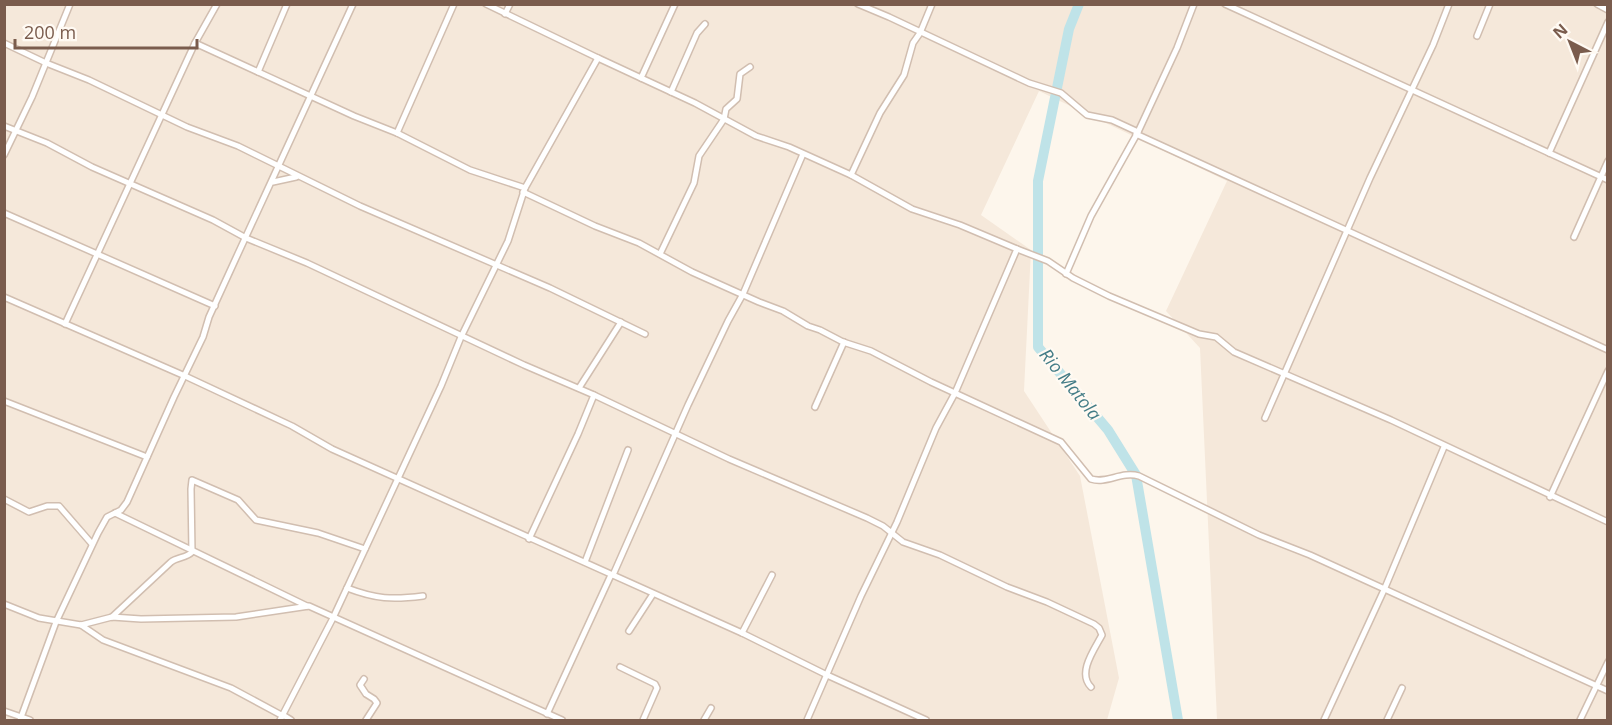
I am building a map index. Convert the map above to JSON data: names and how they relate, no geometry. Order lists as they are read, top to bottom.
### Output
{
  "water": ["Rio Matola"],
  "scale_bar": "200 m",
  "north": "top left"
}
